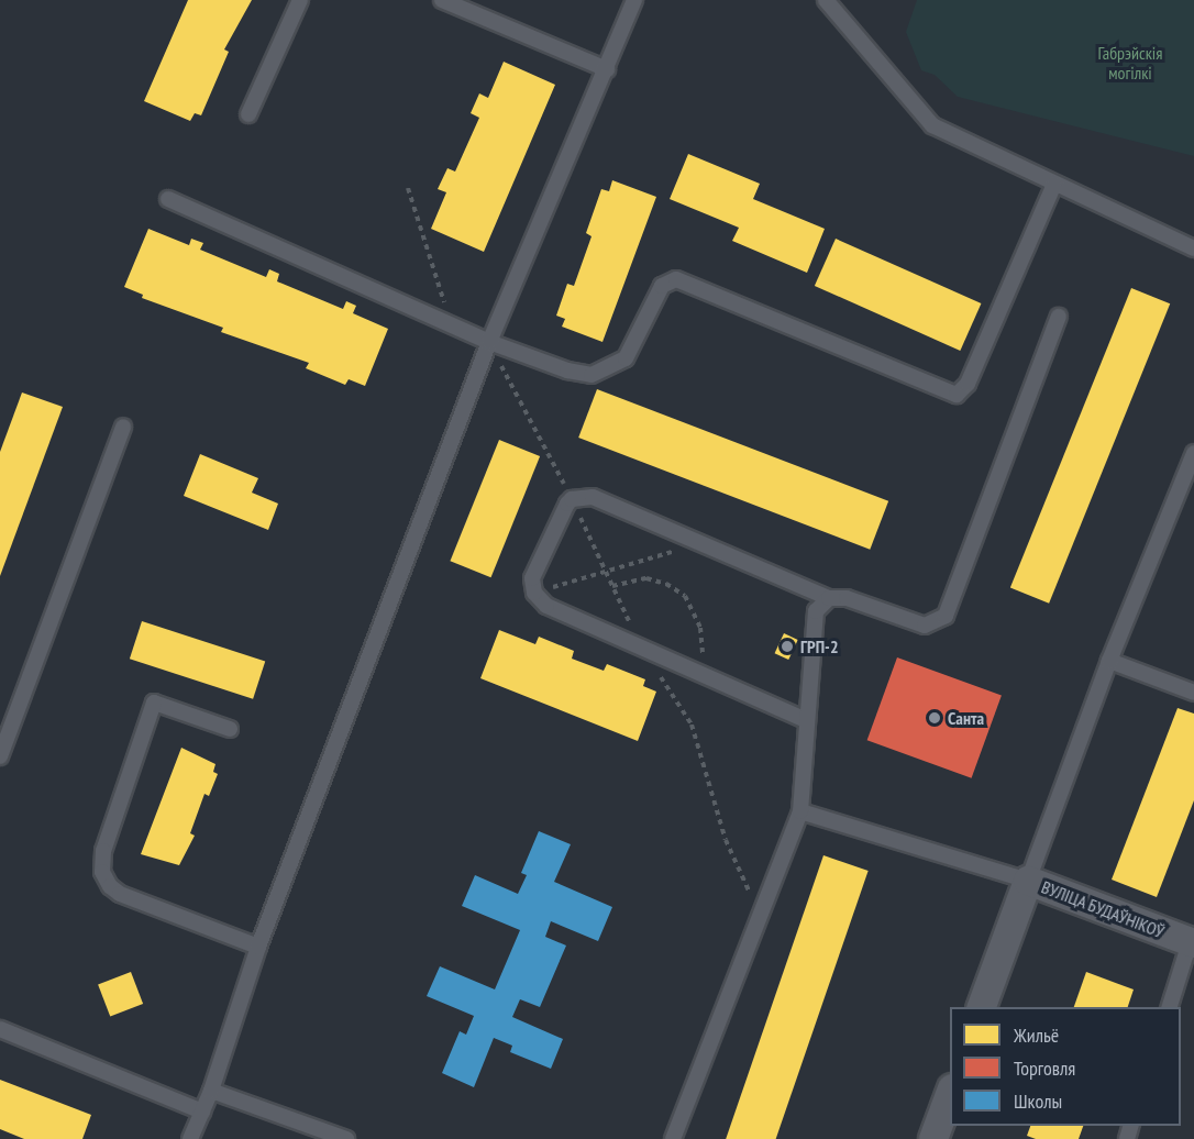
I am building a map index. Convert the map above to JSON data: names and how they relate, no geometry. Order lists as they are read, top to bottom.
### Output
{
  "streets": {
    "street": ["ВУЛІЦА БУДАЎНІКОЎ"]
  },
  "parks": ["Габрэйскія могілкі"],
  "places": ["ГРП-2", "Санта"],
  "legend": ["Жильё", "Торговля", "Школы"]
}
